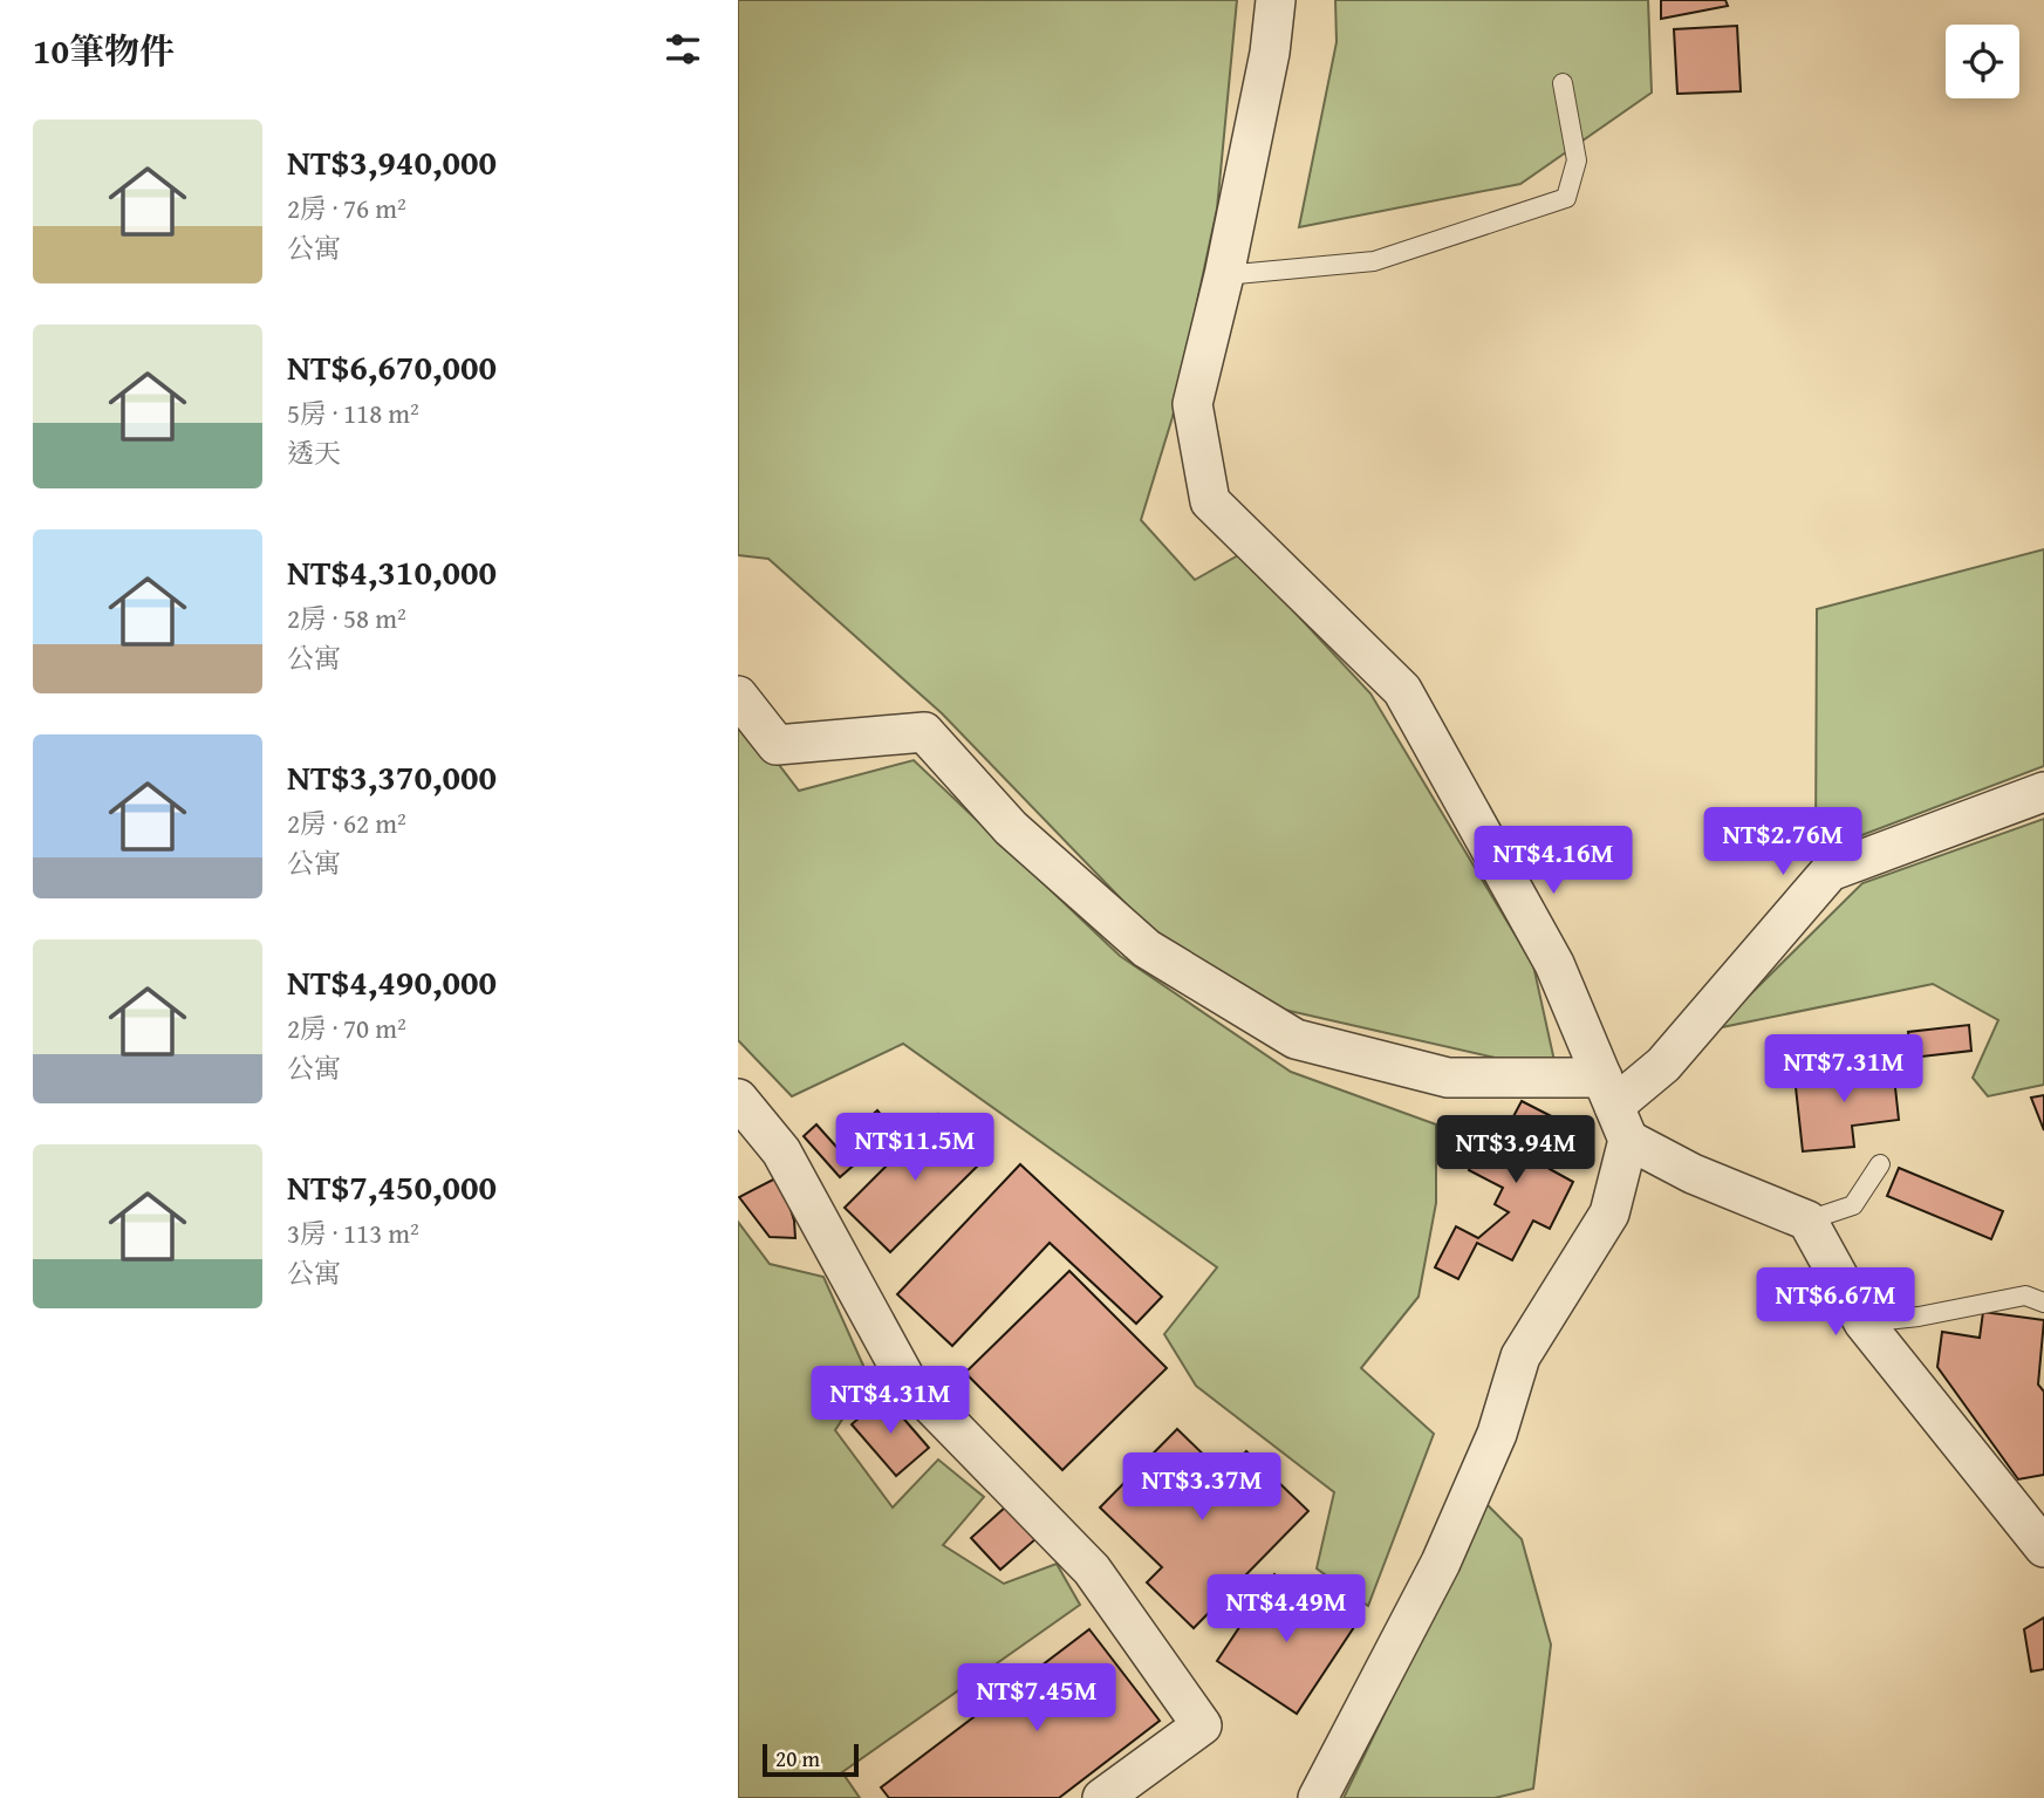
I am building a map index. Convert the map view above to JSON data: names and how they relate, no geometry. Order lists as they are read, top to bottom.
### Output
{
  "scale_bar": "20 m",
  "page": {
    "heading": "10筆物件",
    "list": [
      {
        "name": "NT$3,940,000",
        "note": "2房 · 76 m² · 公寓"
      },
      {
        "name": "NT$6,670,000",
        "note": "5房 · 118 m² · 透天"
      },
      {
        "name": "NT$4,310,000",
        "note": "2房 · 58 m² · 公寓"
      },
      {
        "name": "NT$3,370,000",
        "note": "2房 · 62 m² · 公寓"
      },
      {
        "name": "NT$4,490,000",
        "note": "2房 · 70 m² · 公寓"
      },
      {
        "name": "NT$7,450,000",
        "note": "3房 · 113 m² · 公寓"
      }
    ],
    "price": [
      "NT$2.76M",
      "NT$4.16M",
      "NT$7.31M",
      "NT$11.5M",
      "NT$3.94M",
      "NT$6.67M",
      "NT$4.31M",
      "NT$3.37M",
      "NT$4.49M",
      "NT$7.45M"
    ],
    "scale": "20 m"
  }
}
